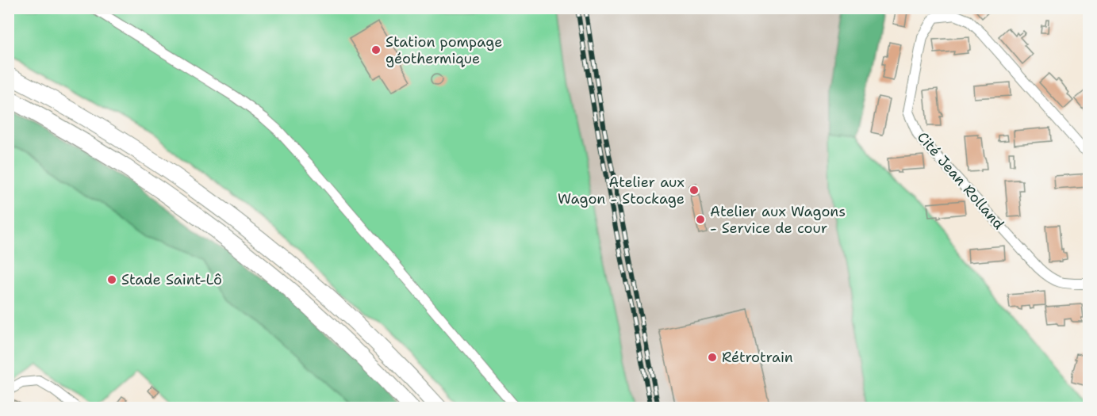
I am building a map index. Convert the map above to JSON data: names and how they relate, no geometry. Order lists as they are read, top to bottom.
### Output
{
  "streets": {
    "street": ["Cité Jean Rolland"]
  },
  "places": [
    "Station pompage géothermique",
    "Atelier aux Wagon - Stockage",
    "Atelier aux Wagons - Service de cour",
    "Stade Saint-Lô",
    "Rétrotrain"
  ]
}
